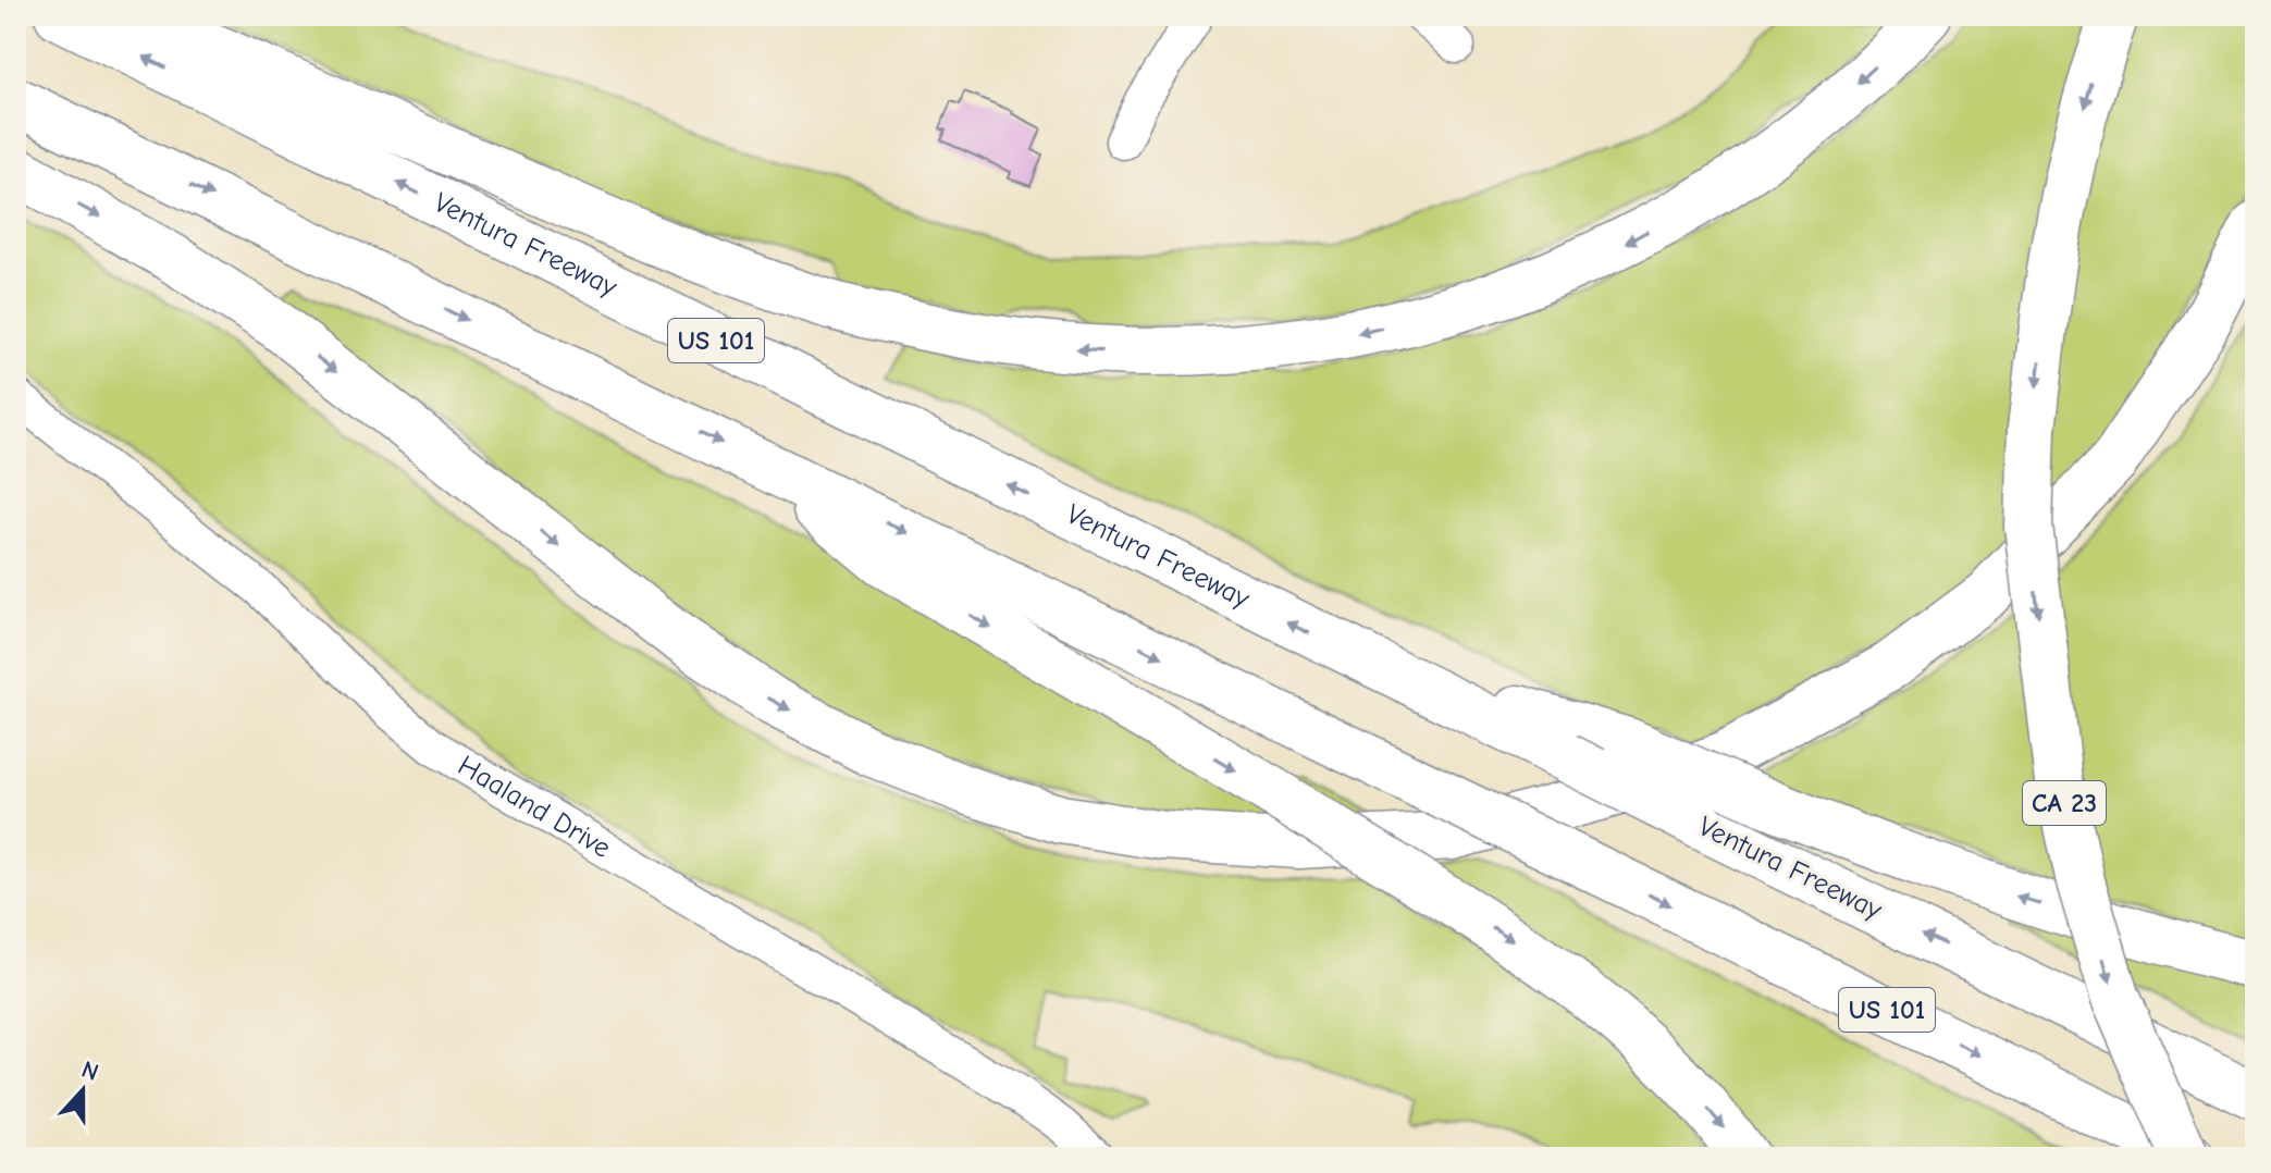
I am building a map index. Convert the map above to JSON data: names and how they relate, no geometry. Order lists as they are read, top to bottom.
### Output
{
  "streets": {
    "highway": ["Ventura Freeway", "US 101", "CA 23"],
    "street": ["Haaland Drive"]
  },
  "crossings": [
    ["US 101", "CA 23"]
  ],
  "north": "top"
}
